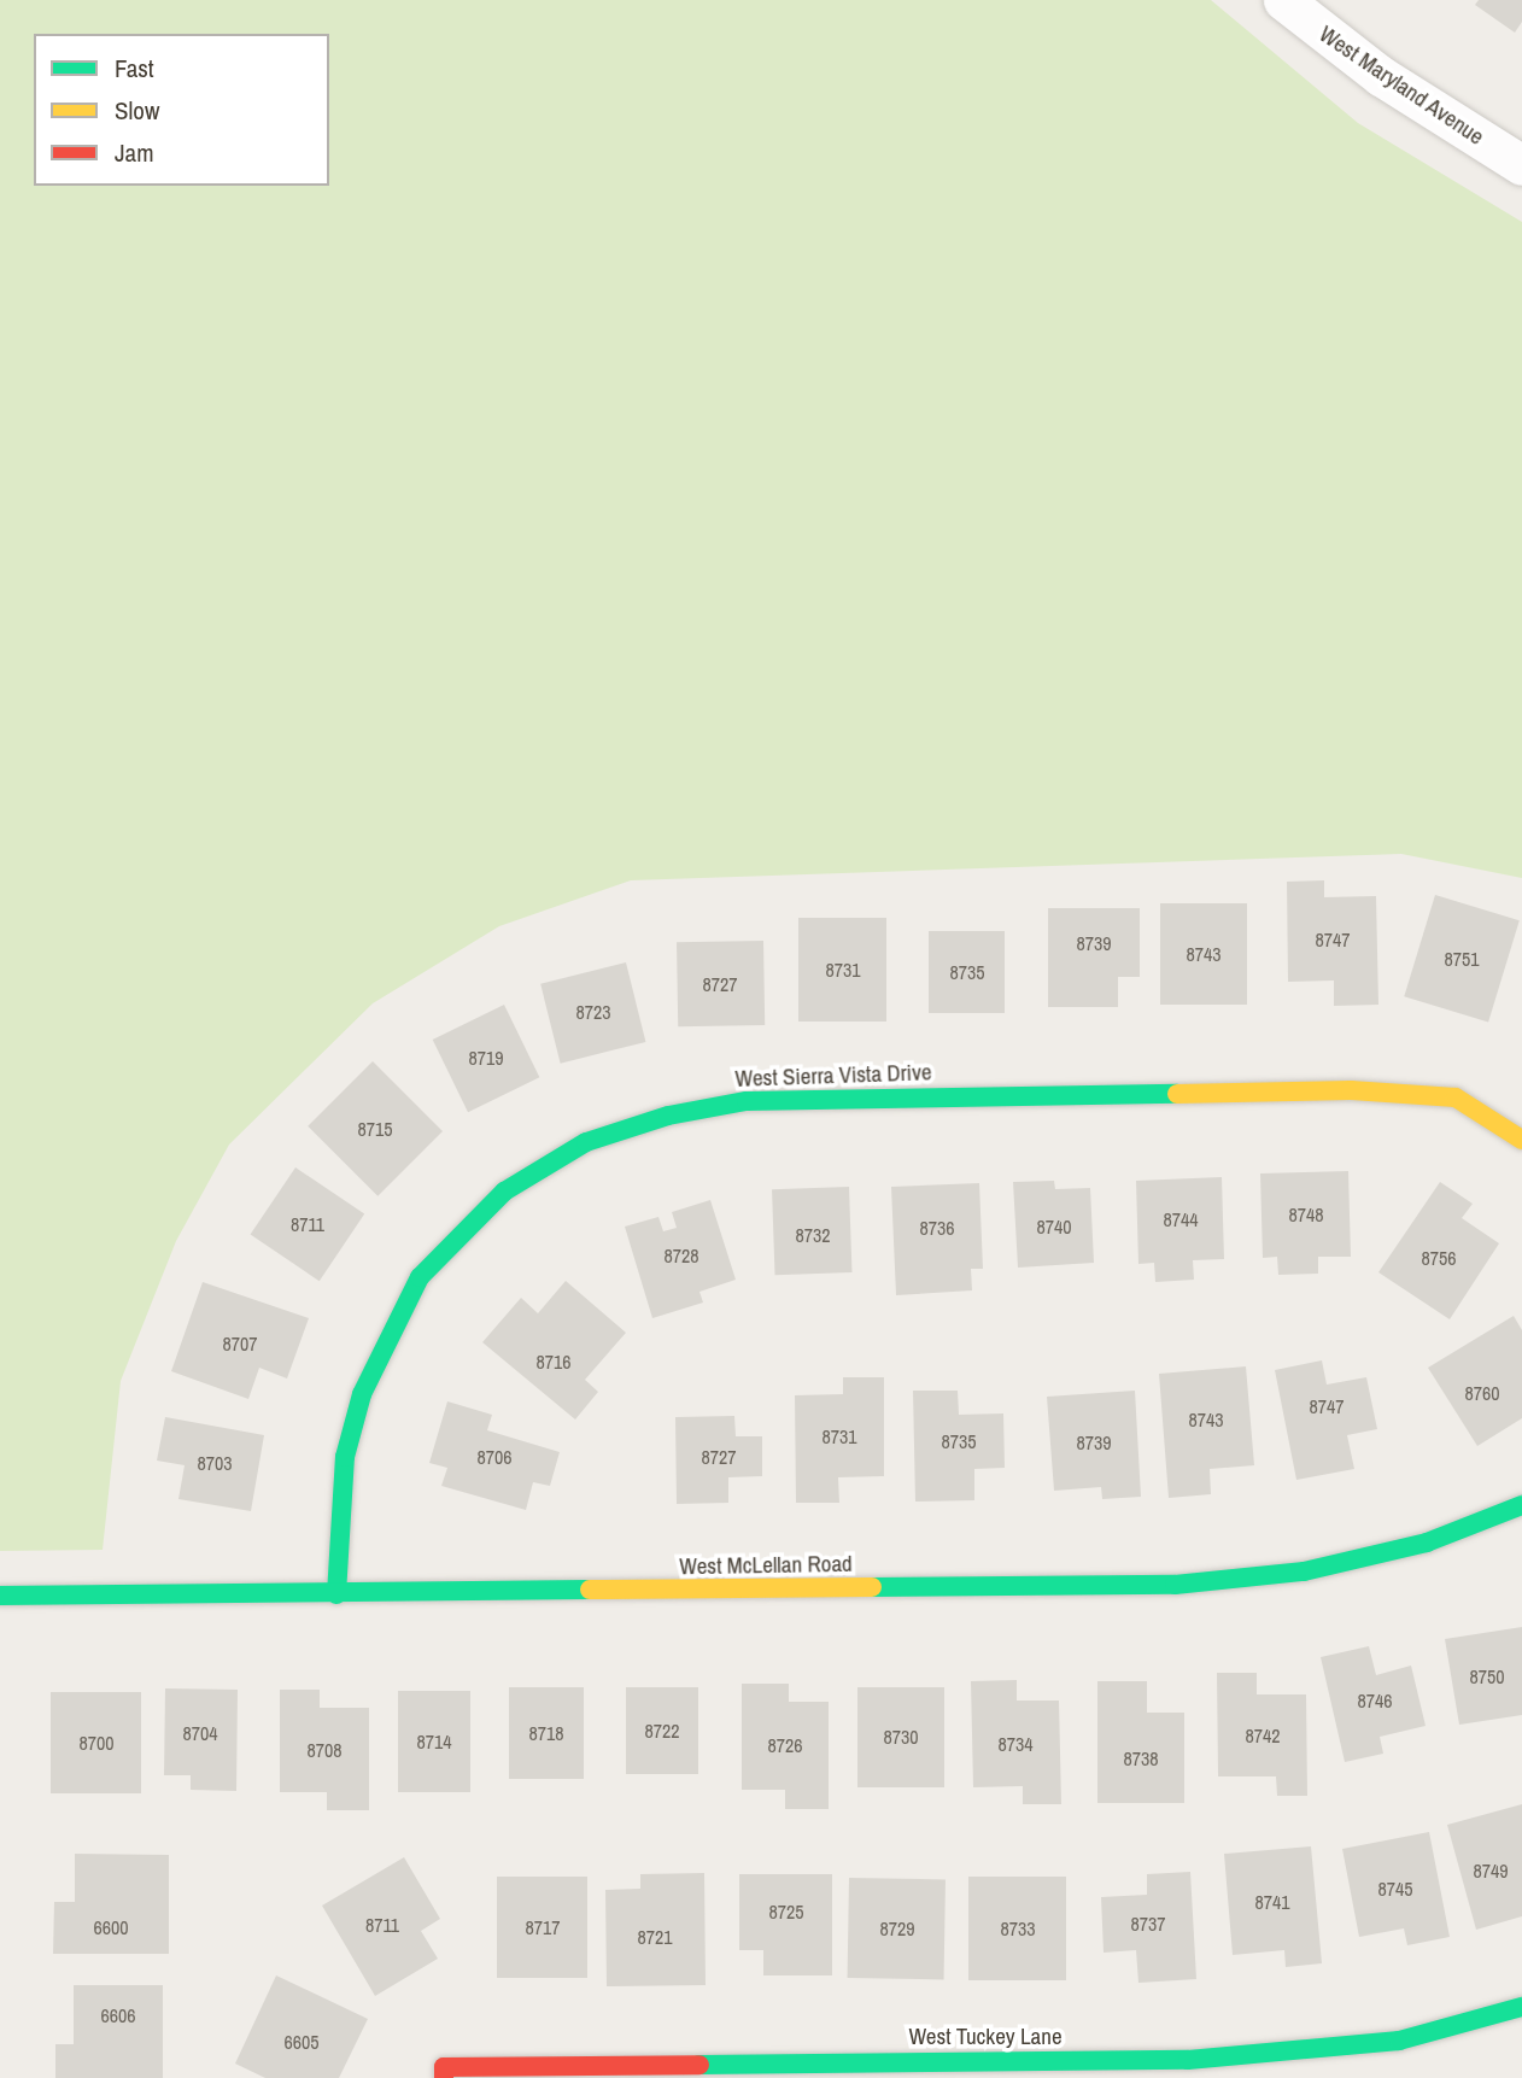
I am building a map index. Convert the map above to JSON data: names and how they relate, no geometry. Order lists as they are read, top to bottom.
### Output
{
  "streets": {
    "street": [
      "West Maryland Avenue",
      "West Sierra Vista Drive",
      "West McLellan Road",
      "West Tuckey Lane"
    ]
  },
  "crossings": [
    ["West Sierra Vista Drive", "West McLellan Road"]
  ],
  "house_numbers": [
    "8747",
    "8739",
    "8743",
    "8751",
    "8731",
    "8735",
    "8727",
    "8723",
    "8719",
    "8715",
    "8748",
    "8744",
    "8711",
    "8740",
    "8736",
    "8732",
    "8728",
    "8756",
    "8707",
    "8716",
    "8760",
    "8747",
    "8743",
    "8731",
    "8735",
    "8739",
    "8706",
    "8727",
    "8703",
    "8750",
    "8746",
    "8722",
    "8704",
    "8718",
    "8742",
    "8730",
    "8714",
    "8700",
    "8734",
    "8726",
    "8708",
    "8738",
    "8749",
    "8745",
    "8741",
    "8725",
    "8737",
    "8711",
    "6600",
    "8717",
    "8729",
    "8733",
    "8721",
    "6606",
    "6605"
  ],
  "legend": ["Fast", "Slow", "Jam"]
}
